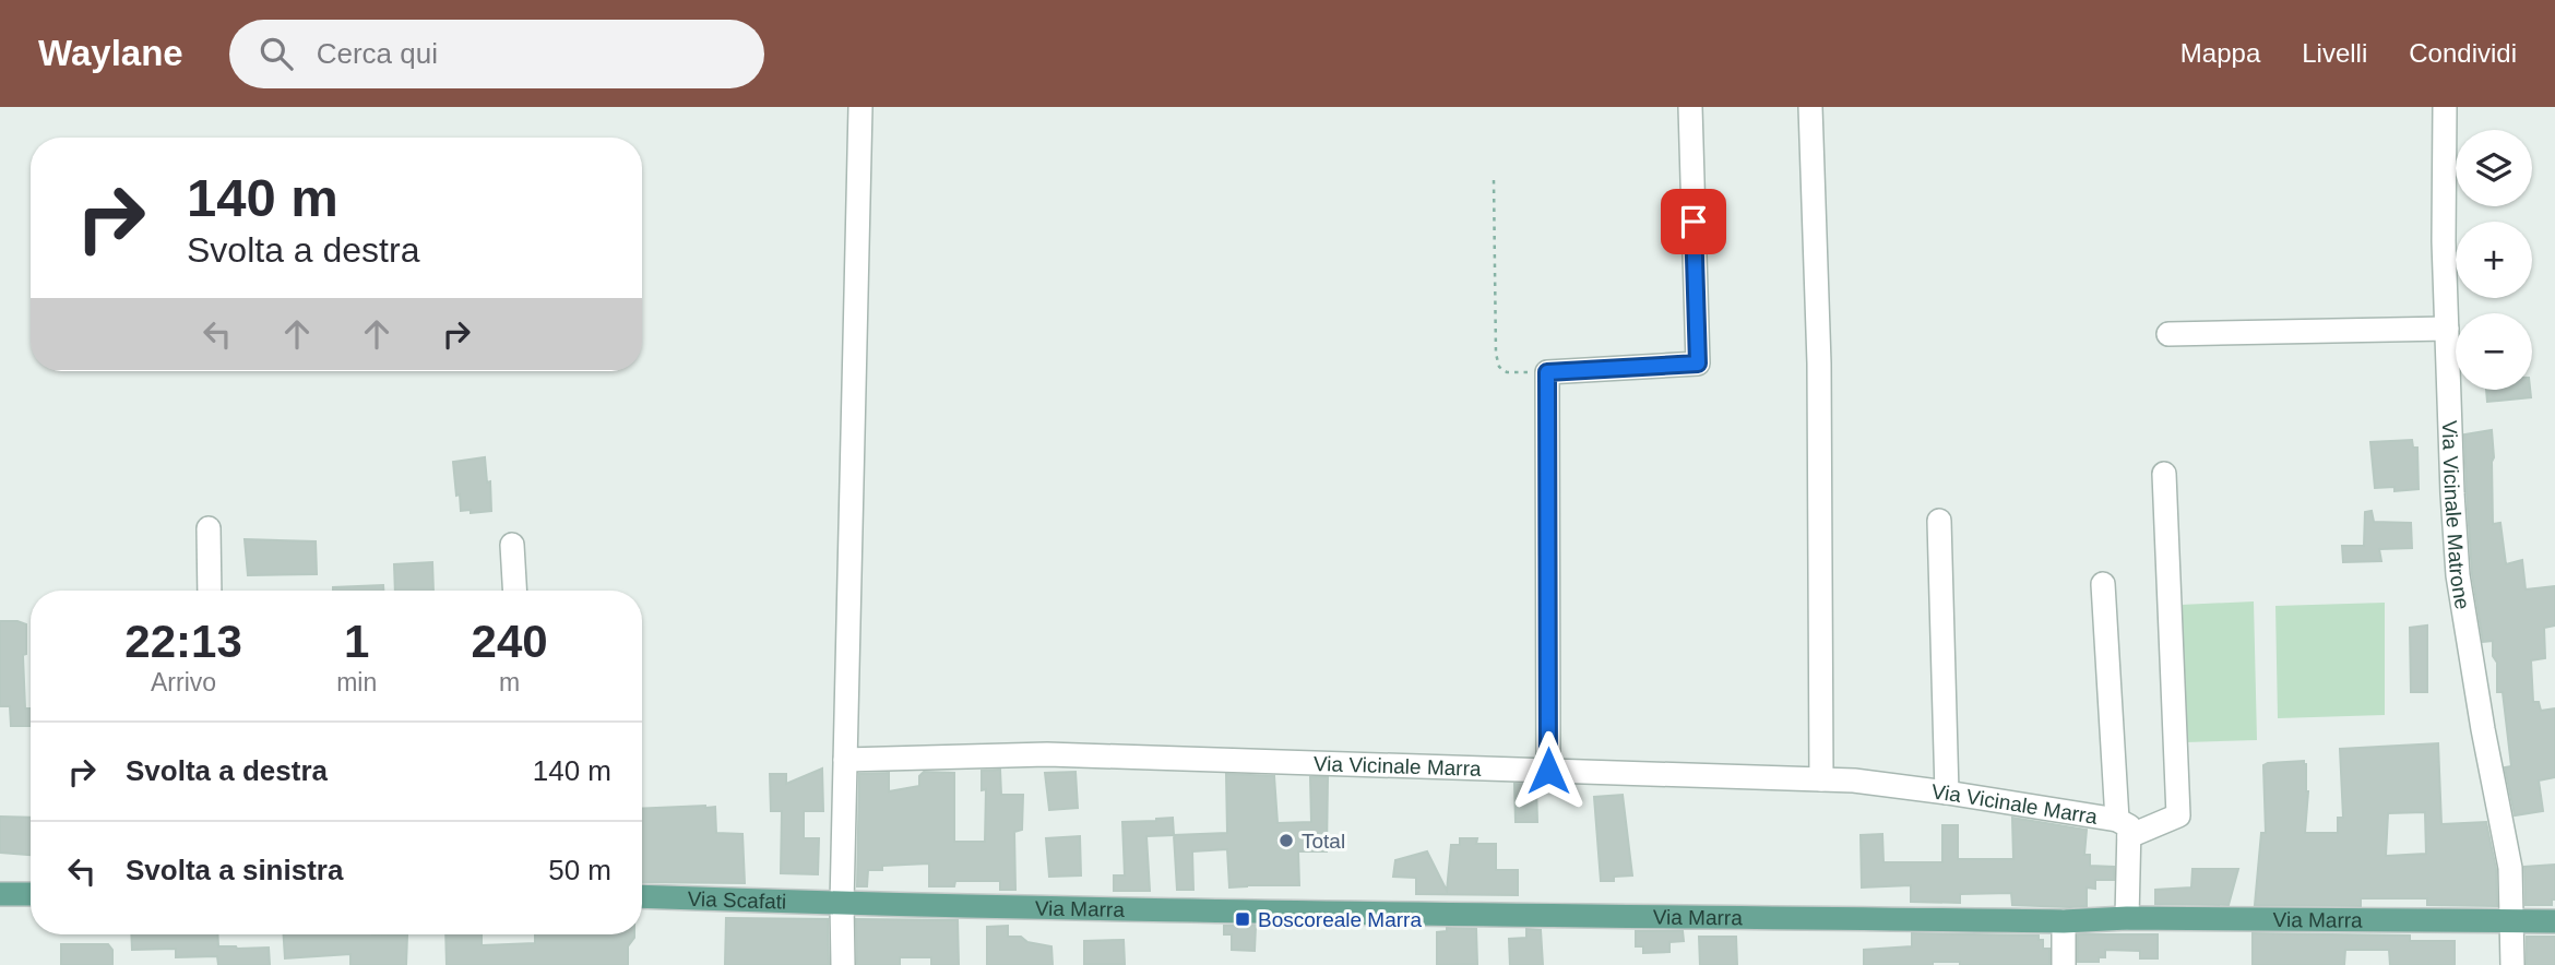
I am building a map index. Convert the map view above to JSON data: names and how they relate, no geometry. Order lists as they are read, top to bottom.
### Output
{
  "streets": {
    "main road": ["Via Scafati", "Via Marra"],
    "street": ["Via Vicinale Matrone", "Via Vicinale Marra"]
  },
  "crossings": [
    ["Via Vicinale Matrone", "Via Marra"],
    ["Via Scafati", "Via Marra"]
  ],
  "places": {
    "other": ["Total"],
    "transit": ["Boscoreale Marra"]
  },
  "page": {
    "header": "Waylane",
    "search": "Cerca qui",
    "nav": ["Mappa", "Livelli", "Condividi"],
    "map_buttons": ["+", "−"],
    "turn": ["140 m", "Svolta a destra"],
    "eta": [
      "22:13",
      "Arrivo",
      "1",
      "min",
      "240",
      "m"
    ],
    "list": [
      {
        "name": "Svolta a destra",
        "value": "140 m"
      },
      {
        "name": "Svolta a sinistra",
        "value": "50 m"
      }
    ]
  }
}
